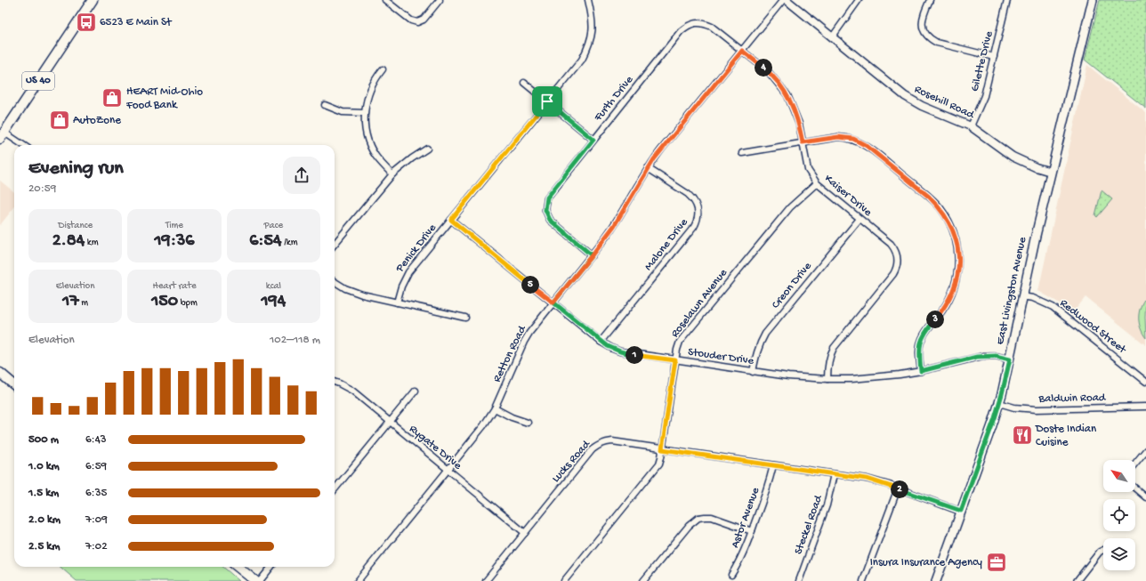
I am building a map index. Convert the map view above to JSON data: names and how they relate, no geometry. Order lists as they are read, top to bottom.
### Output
{
  "streets": {
    "main road": ["US 40", "East Livingston Avenue"],
    "street": [
      "Gilette Drive",
      "Furth Drive",
      "Rosehill Road",
      "Kaiser Drive",
      "Malone Drive",
      "Penick Drive",
      "Creon Drive",
      "Roselawn Avenue",
      "Redwood Street",
      "Retton Road",
      "Stouder Drive",
      "Baldwin Road",
      "Rygate Drive",
      "Lucks Road",
      "Astor Avenue",
      "Steckel Road"
    ]
  },
  "crossings": [
    ["Gilette Drive", "Rosehill Road"],
    ["Furth Drive", "Kaiser Drive"],
    ["Furth Drive", "Retton Road"],
    ["Rosehill Road", "East Livingston Avenue"],
    ["Kaiser Drive", "Creon Drive"],
    ["Kaiser Drive", "Roselawn Avenue"],
    ["Kaiser Drive", "Retton Road"],
    ["Kaiser Drive", "Stouder Drive"],
    ["Malone Drive", "Retton Road"],
    ["Malone Drive", "Stouder Drive"],
    ["Penick Drive", "Stouder Drive"],
    ["Creon Drive", "Stouder Drive"],
    ["East Livingston Avenue", "Redwood Street"],
    ["East Livingston Avenue", "Stouder Drive"],
    ["East Livingston Avenue", "Baldwin Road"],
    ["East Livingston Avenue", "Lucks Road"],
    ["Roselawn Avenue", "Stouder Drive"],
    ["Roselawn Avenue", "Lucks Road"],
    ["Retton Road", "Stouder Drive"],
    ["Retton Road", "Rygate Drive"],
    ["Rygate Drive", "Lucks Road"],
    ["Lucks Road", "Astor Avenue"],
    ["Lucks Road", "Steckel Road"]
  ],
  "places": {
    "bus stop": ["6523 E Main St"],
    "shop": ["HEART Mid-Ohio Food Bank", "AutoZone"],
    "restaurant": ["Doste Indian Cuisine"],
    "office": ["Insura Insurance Agency"]
  },
  "north": "top left",
  "page": {
    "pins": [
      "4",
      "5",
      "3",
      "1",
      "2"
    ],
    "heading": ["Evening run", "20:59"],
    "stats": [
      ["Distance", "2.84 km"],
      ["Time", "19:36"],
      ["Pace", "6:54 /km"],
      ["Elevation", "17 m"],
      ["Heart rate", "150 bpm"],
      ["kcal", "194"]
    ],
    "chart": ["Elevation", "102–118 m"],
    "list": [
      {
        "name": "500 m",
        "note": "6:43"
      },
      {
        "name": "1.0 km",
        "note": "6:59"
      },
      {
        "name": "1.5 km",
        "note": "6:35"
      },
      {
        "name": "2.0 km",
        "note": "7:09"
      },
      {
        "name": "2.5 km",
        "note": "7:02"
      }
    ]
  }
}
